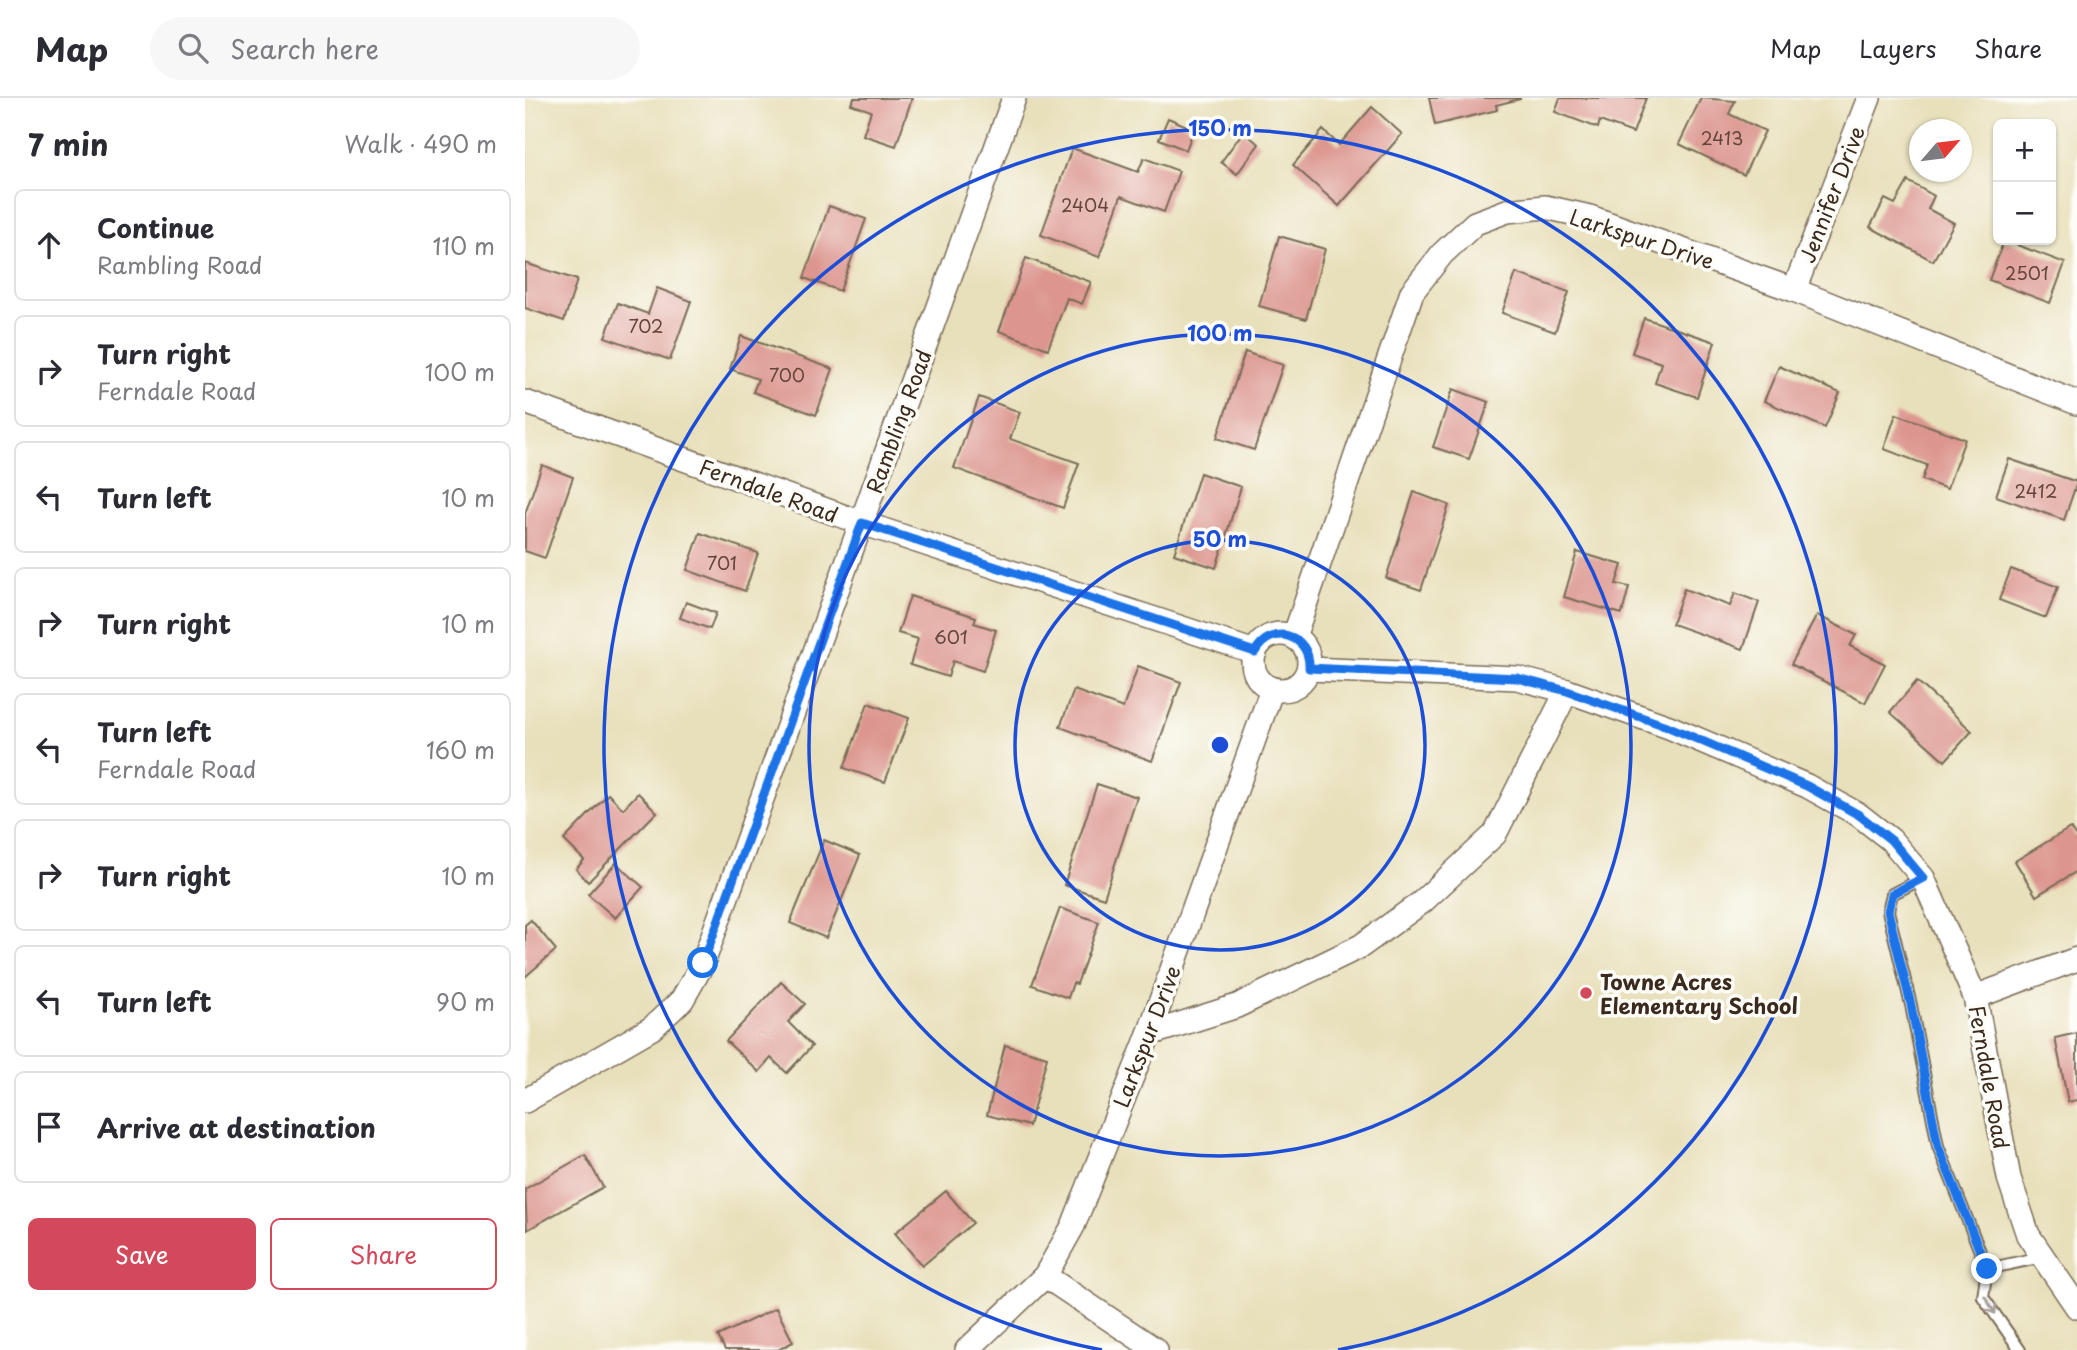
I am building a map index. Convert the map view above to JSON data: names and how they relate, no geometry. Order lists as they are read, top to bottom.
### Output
{
  "streets": {
    "street": [
      "Jennifer Drive",
      "Larkspur Drive",
      "Rambling Road",
      "Ferndale Road"
    ]
  },
  "crossings": [
    ["Jennifer Drive", "Larkspur Drive"],
    ["Larkspur Drive", "Ferndale Road"],
    ["Rambling Road", "Ferndale Road"]
  ],
  "places": ["Towne Acres Elementary School"],
  "house_numbers": [
    "2413",
    "2404",
    "2501",
    "702",
    "700",
    "2412",
    "701",
    "601"
  ],
  "north": "top right",
  "page": {
    "header": "Map",
    "search": "Search here",
    "nav": ["Map", "Layers", "Share"],
    "heading": ["7 min", "Walk · 490 m"],
    "map_buttons": ["+", "−"],
    "list": [
      ["Continue", "Rambling Road", "110 m"],
      ["Turn right", "Ferndale Road", "100 m"],
      ["Turn left", "10 m"],
      ["Turn right", "10 m"],
      ["Turn left", "Ferndale Road", "160 m"],
      ["Turn right", "10 m"],
      ["Turn left", "90 m"],
      "Arrive at destination"
    ],
    "buttons": ["Save", "Share"]
  },
  "rings": ["150 m", "100 m", "50 m"]
}
